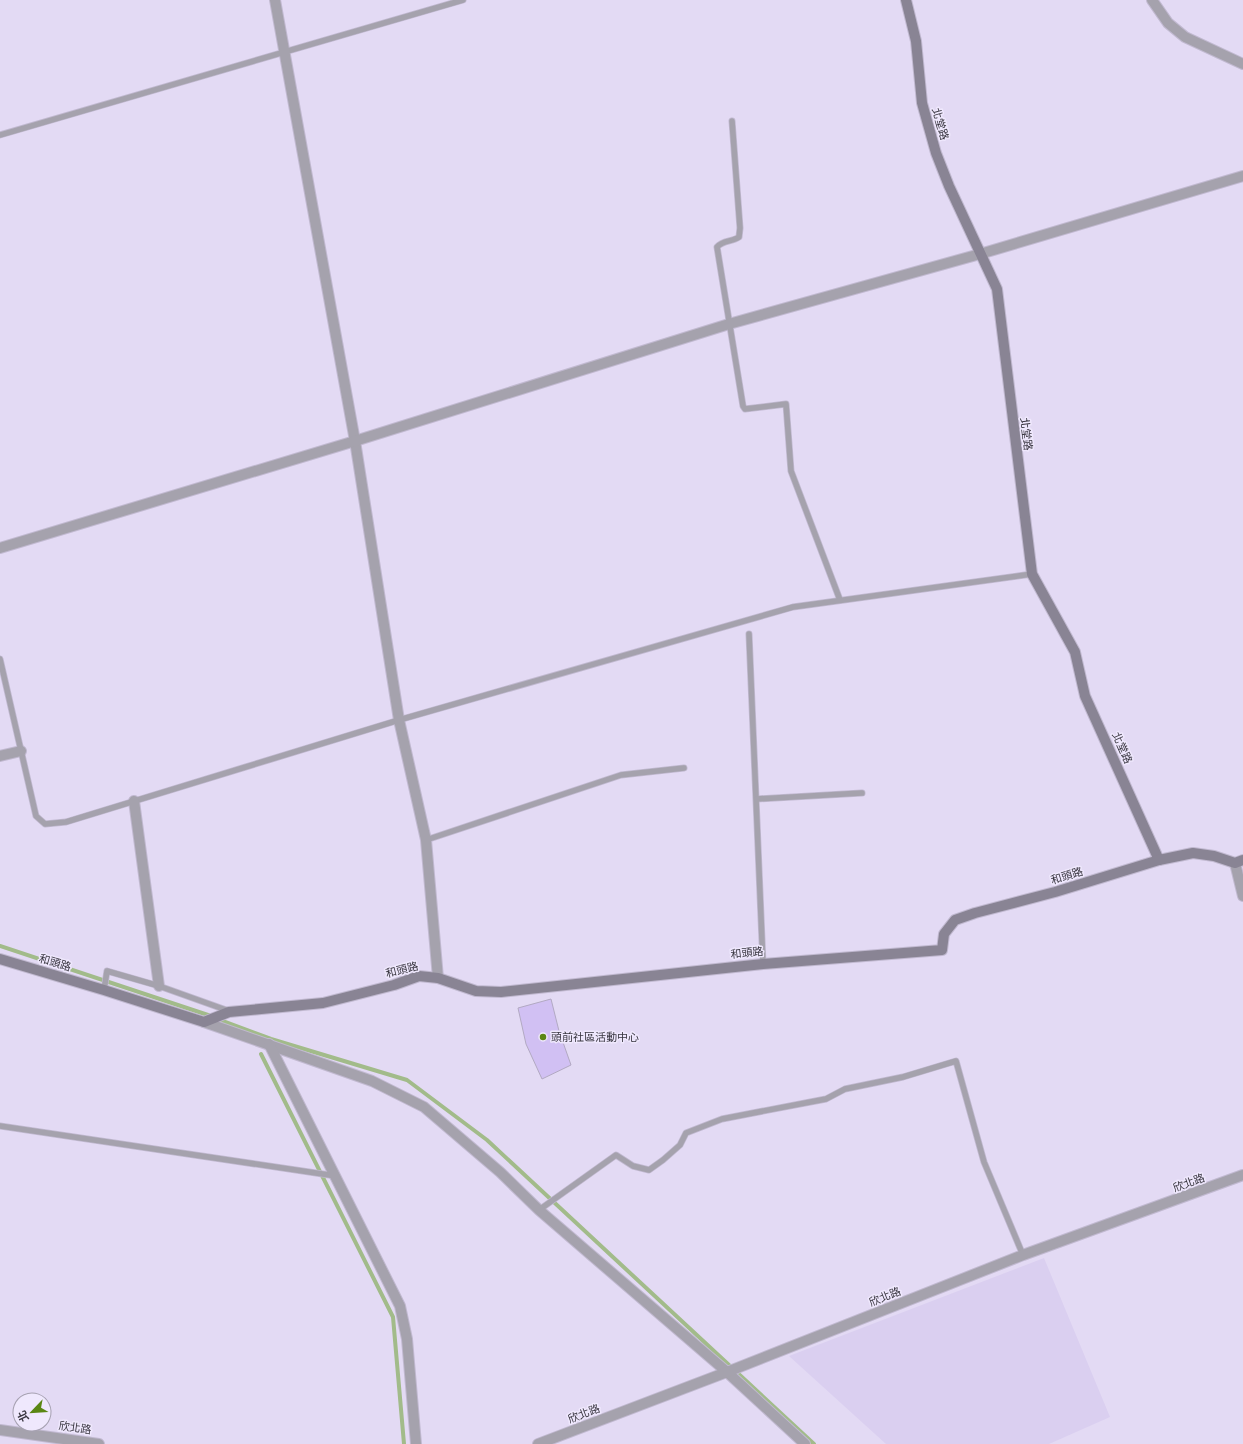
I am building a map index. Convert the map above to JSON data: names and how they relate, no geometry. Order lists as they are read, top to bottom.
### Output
{
  "streets": {
    "street": ["北堂路", "和頭路", "欣北路"]
  },
  "crossings": [
    ["北堂路", "和頭路"]
  ],
  "places": ["頭前社區活動中心"],
  "north": "bottom left"
}
